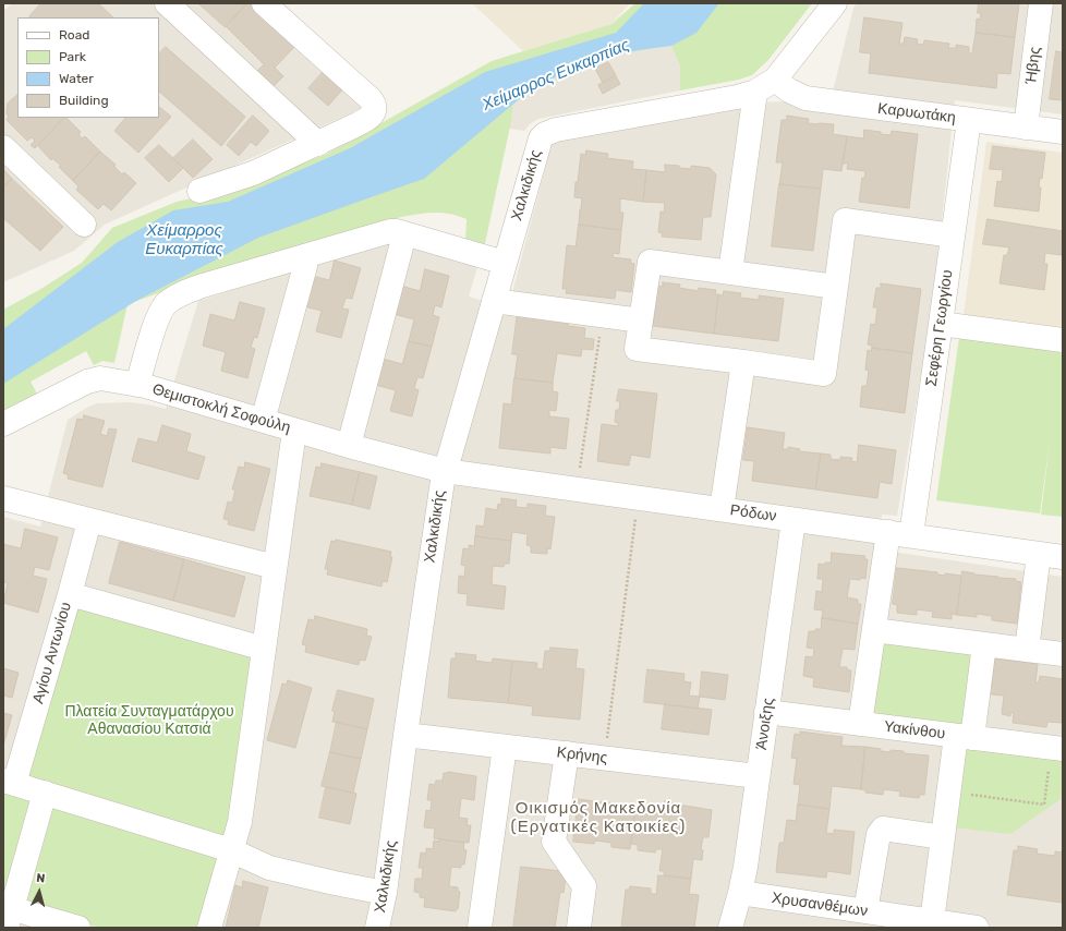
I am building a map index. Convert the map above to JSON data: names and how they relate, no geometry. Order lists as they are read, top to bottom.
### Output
{
  "streets": {
    "street": [
      "Ήβης",
      "Καρυωτάκη",
      "Χαλκιδικής",
      "Σεφέρη Γεωργίου",
      "Θεμιστοκλή Σοφούλη",
      "Ρόδων",
      "Αγίου Αντωνίου",
      "Άνοιξης",
      "Υακίνθου",
      "Κρήνης",
      "Χρυσανθέμων"
    ]
  },
  "crossings": [
    ["Ήβης", "Καρυωτάκη"],
    ["Καρυωτάκη", "Σεφέρη Γεωργίου"],
    ["Χαλκιδικής", "Θεμιστοκλή Σοφούλη"],
    ["Χαλκιδικής", "Ρόδων"],
    ["Χαλκιδικής", "Κρήνης"],
    ["Σεφέρη Γεωργίου", "Ρόδων"],
    ["Σεφέρη Γεωργίου", "Υακίνθου"],
    ["Θεμιστοκλή Σοφούλη", "Ρόδων"],
    ["Ρόδων", "Άνοιξης"],
    ["Άνοιξης", "Υακίνθου"],
    ["Άνοιξης", "Κρήνης"],
    ["Άνοιξης", "Χρυσανθέμων"]
  ],
  "districts": ["Οικισμός Μακεδονία (Εργατικές Κατοικίες)"],
  "water": ["Χείμαρρος Ευκαρπίας"],
  "parks": ["Πλατεία Συνταγματάρχου Αθανασίου Κατσιά"],
  "legend": [
    "Road",
    "Park",
    "Water",
    "Building"
  ],
  "north": "top"
}
